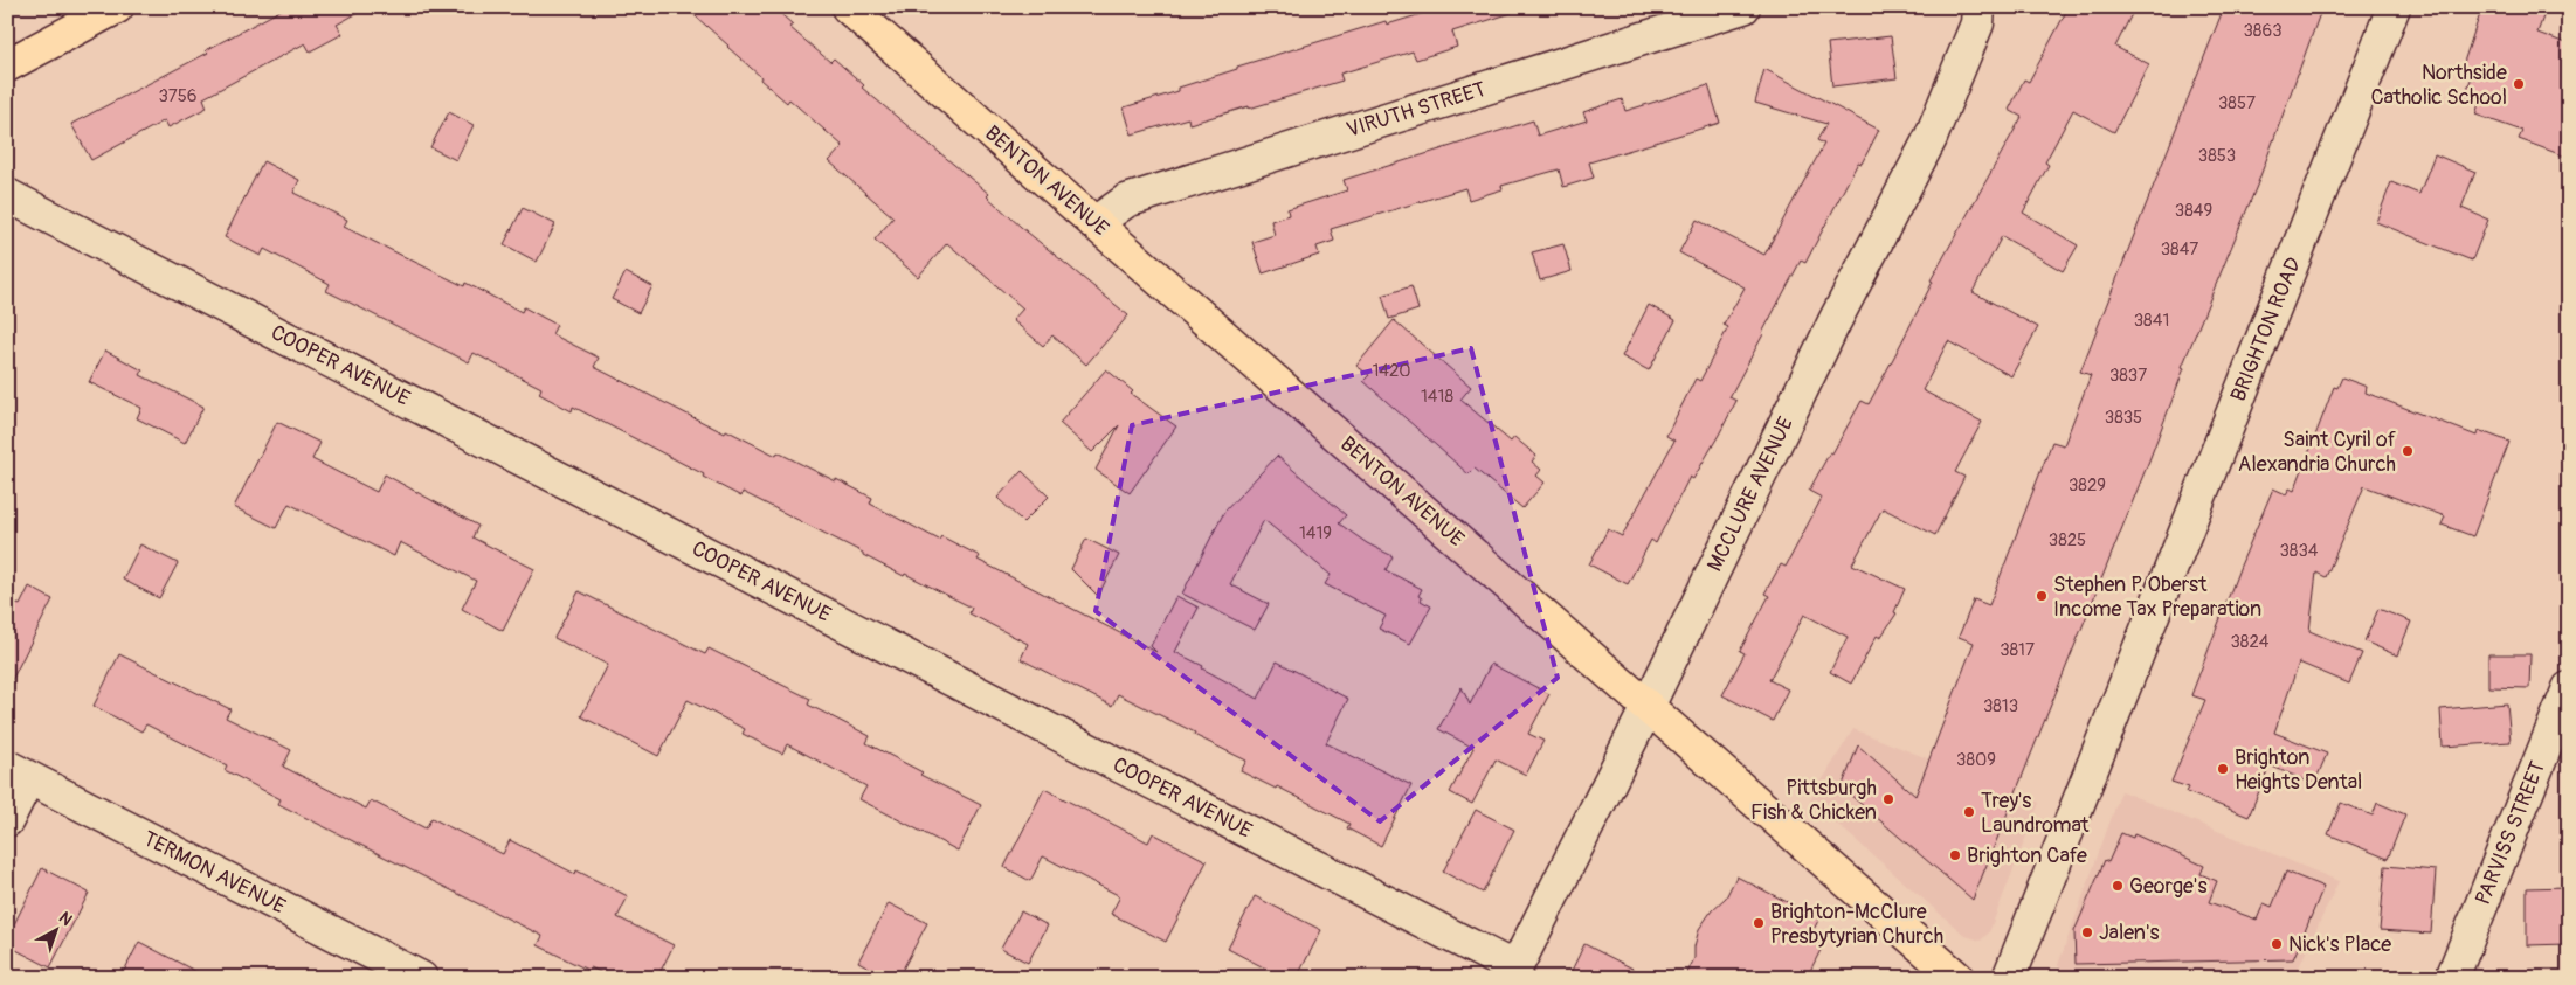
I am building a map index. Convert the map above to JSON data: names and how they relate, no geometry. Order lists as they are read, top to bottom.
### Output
{
  "streets": {
    "main road": ["BENTON AVENUE"],
    "street": [
      "VIRUTH STREET",
      "BRIGHTON ROAD",
      "COOPER AVENUE",
      "MCCLURE AVENUE",
      "PARVISS STREET",
      "TERMON AVENUE"
    ]
  },
  "crossings": [
    ["VIRUTH STREET", "BENTON AVENUE"],
    ["BENTON AVENUE", "MCCLURE AVENUE"],
    ["COOPER AVENUE", "MCCLURE AVENUE"]
  ],
  "places": [
    "Northside Catholic School",
    "Saint Cyril of Alexandria Church",
    "Stephen P. Oberst Income Tax Preparation",
    "Brighton Heights Dental",
    "Pittsburgh Fish & Chicken",
    "Trey's Laundromat",
    "Brighton Cafe",
    "George's",
    "Brighton-McClure Presbytyrian Church",
    "Jalen's",
    "Nick's Place"
  ],
  "house_numbers": [
    "3863",
    "3756",
    "3857",
    "3853",
    "3849",
    "3847",
    "3841",
    "1420",
    "3837",
    "1418",
    "3835",
    "3829",
    "1419",
    "3825",
    "3834",
    "3824",
    "3817",
    "3813",
    "3809"
  ],
  "north": "top right"
}
